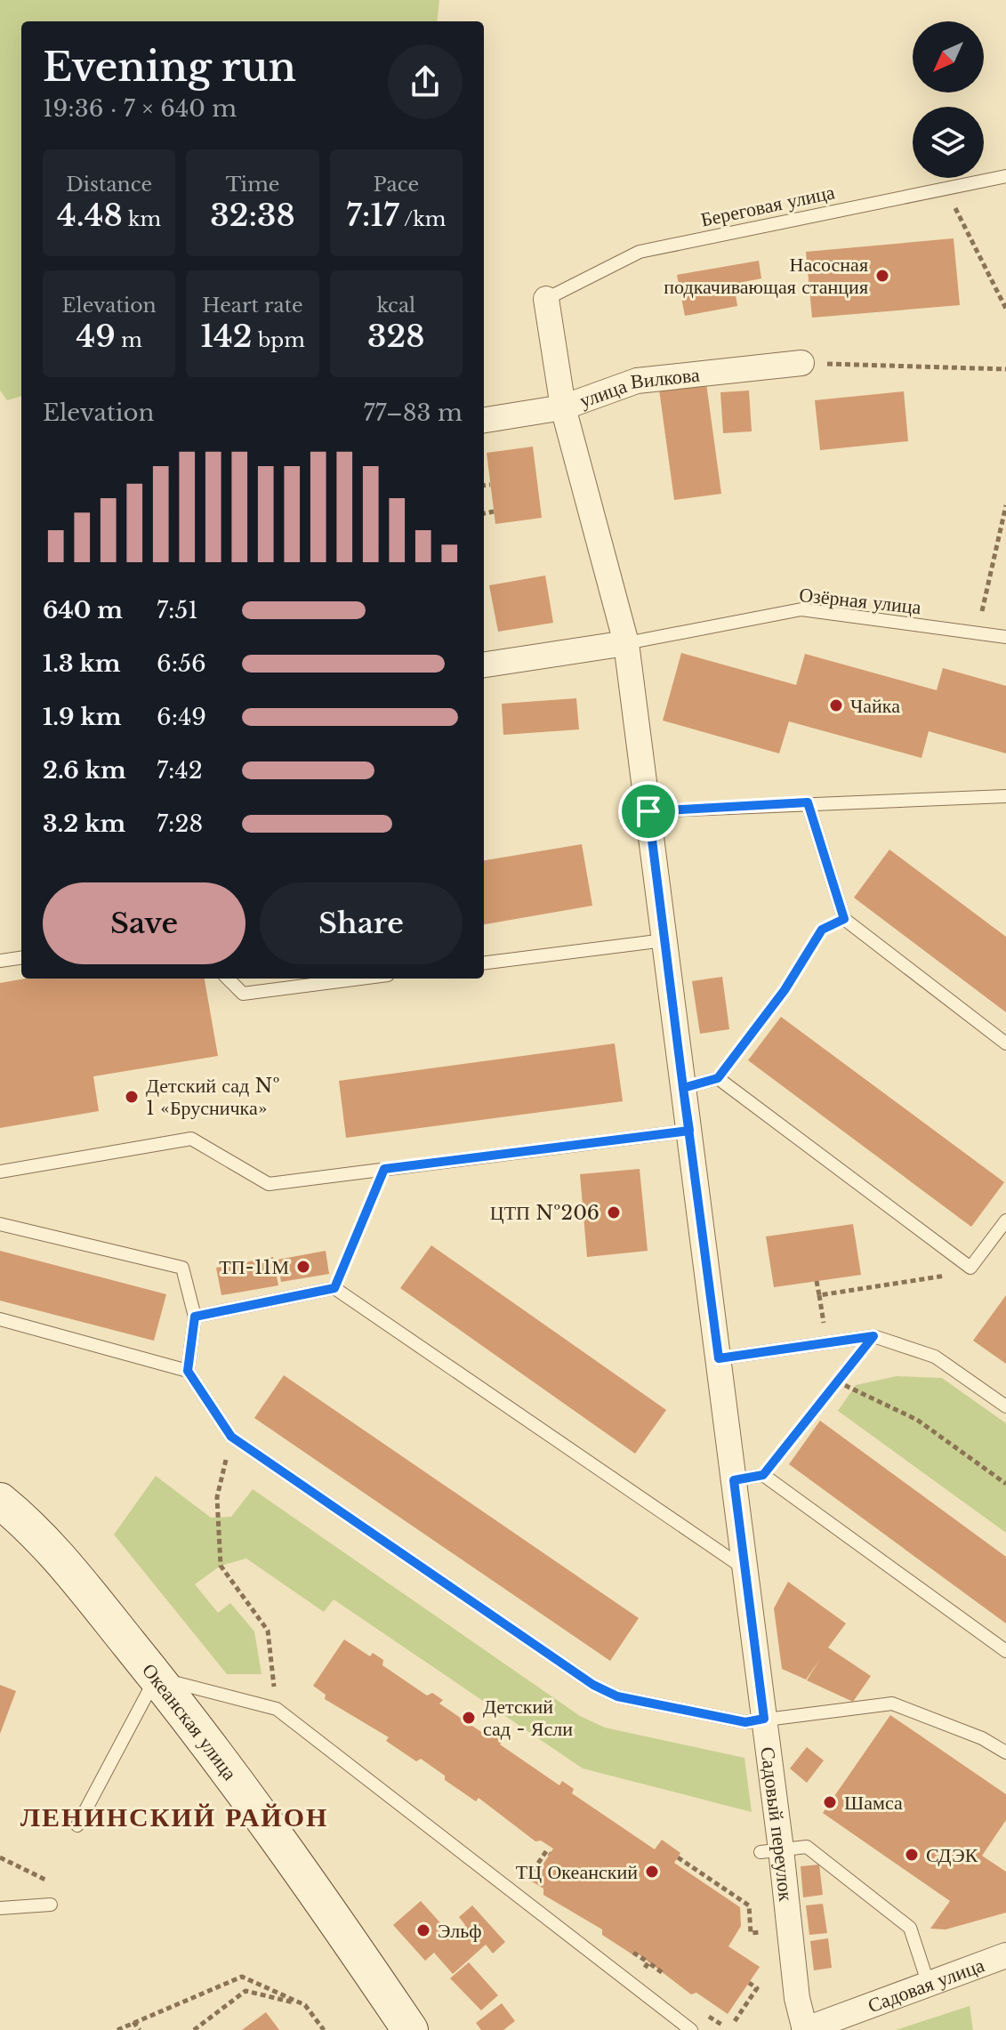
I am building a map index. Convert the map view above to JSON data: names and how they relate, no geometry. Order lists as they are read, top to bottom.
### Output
{
  "streets": {
    "main road": ["Океанская улица"],
    "street": ["улица Вилкова", "Садовый переулок", "Садовая улица"],
    "lane": ["Береговая улица", "Озёрная улица"]
  },
  "crossings": [
    ["Береговая улица", "Садовый переулок"],
    ["улица Вилкова", "Садовый переулок"],
    ["Озёрная улица", "Садовый переулок"],
    ["Садовый переулок", "Садовая улица"]
  ],
  "districts": ["ЛЕНИНСКИЙ РАЙОН"],
  "places": [
    "Насосная подкачивающая станция",
    "Чайка",
    "Детский сад № 1 «Брусничка»",
    "ЦТП №206",
    "ТП-11М",
    "Детский сад - Ясли",
    "Шамса",
    "СДЭК",
    "ТЦ Океанский",
    "Эльф"
  ],
  "north": "bottom left",
  "page": {
    "heading": ["Evening run", "19:36 · 7 × 640 m"],
    "stats": [
      ["Distance", "4.48 km"],
      ["Time", "32:38"],
      ["Pace", "7:17 /km"],
      ["Elevation", "49 m"],
      ["Heart rate", "142 bpm"],
      ["kcal", "328"]
    ],
    "chart": ["Elevation", "77–83 m"],
    "list": [
      {
        "name": "640 m",
        "note": "7:51"
      },
      {
        "name": "1.3 km",
        "note": "6:56"
      },
      {
        "name": "1.9 km",
        "note": "6:49"
      },
      {
        "name": "2.6 km",
        "note": "7:42"
      },
      {
        "name": "3.2 km",
        "note": "7:28"
      }
    ],
    "buttons": ["Save", "Share"]
  }
}
